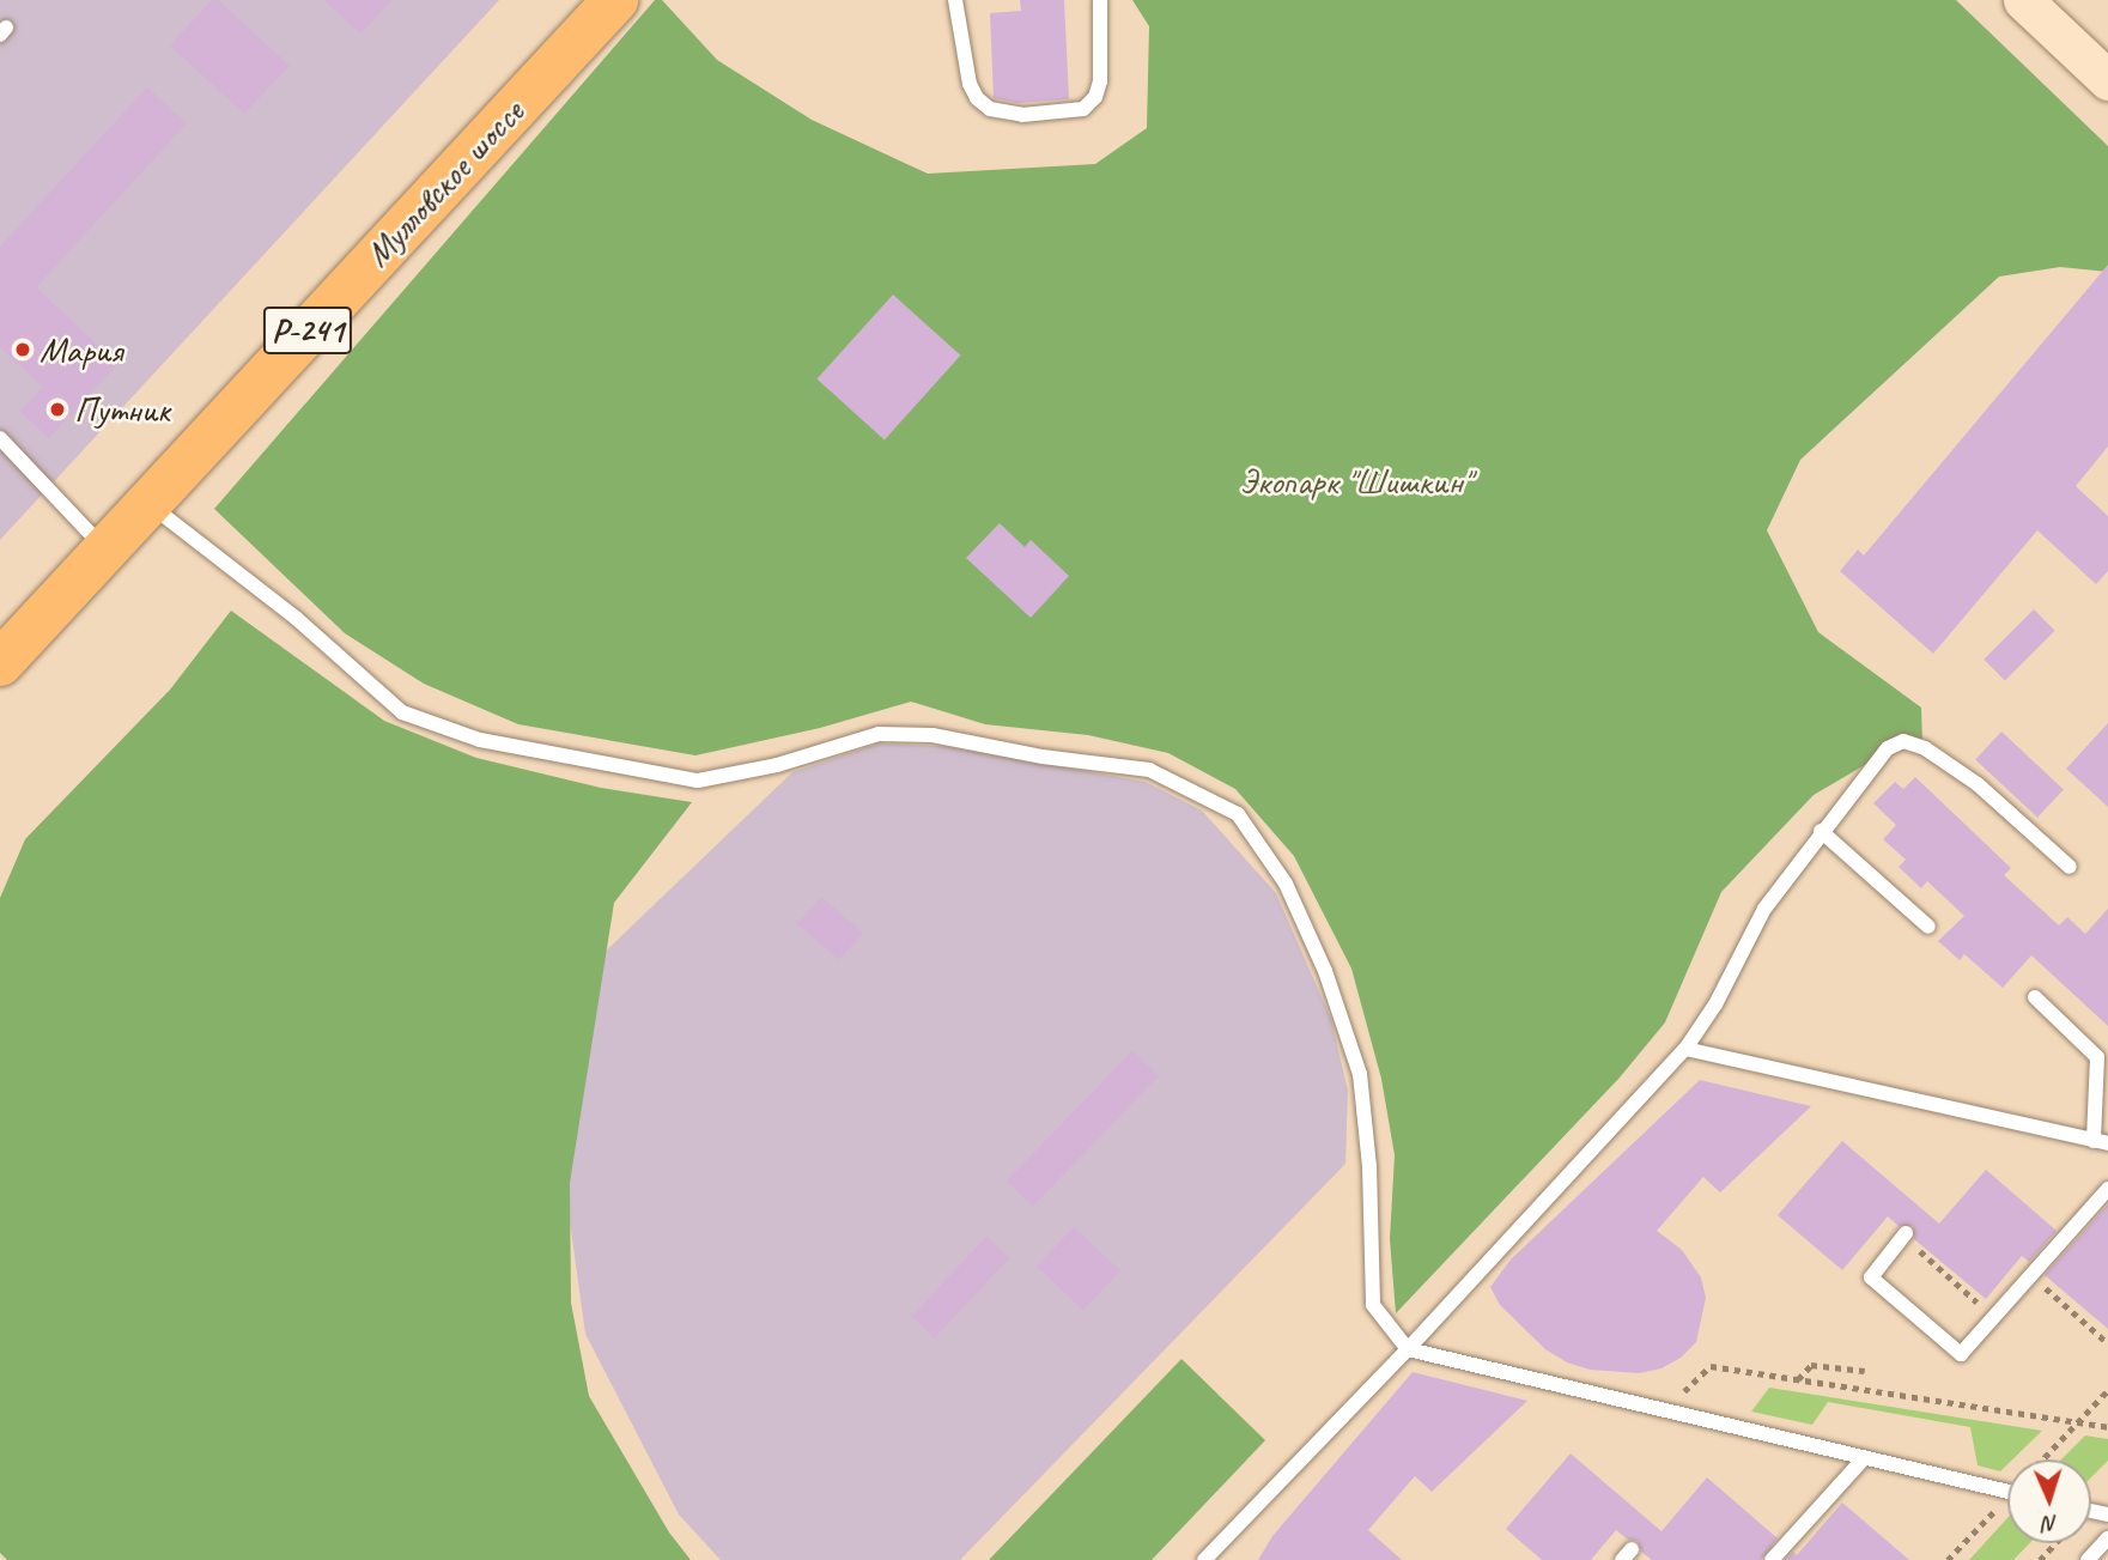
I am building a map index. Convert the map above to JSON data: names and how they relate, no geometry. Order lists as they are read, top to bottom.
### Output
{
  "streets": {
    "highway": ["Мулловское шоссе", "Р-241"]
  },
  "parks": ["Экопарк \"Шишкин\""],
  "places": ["Мария", "Путник"],
  "north": "bottom"
}
